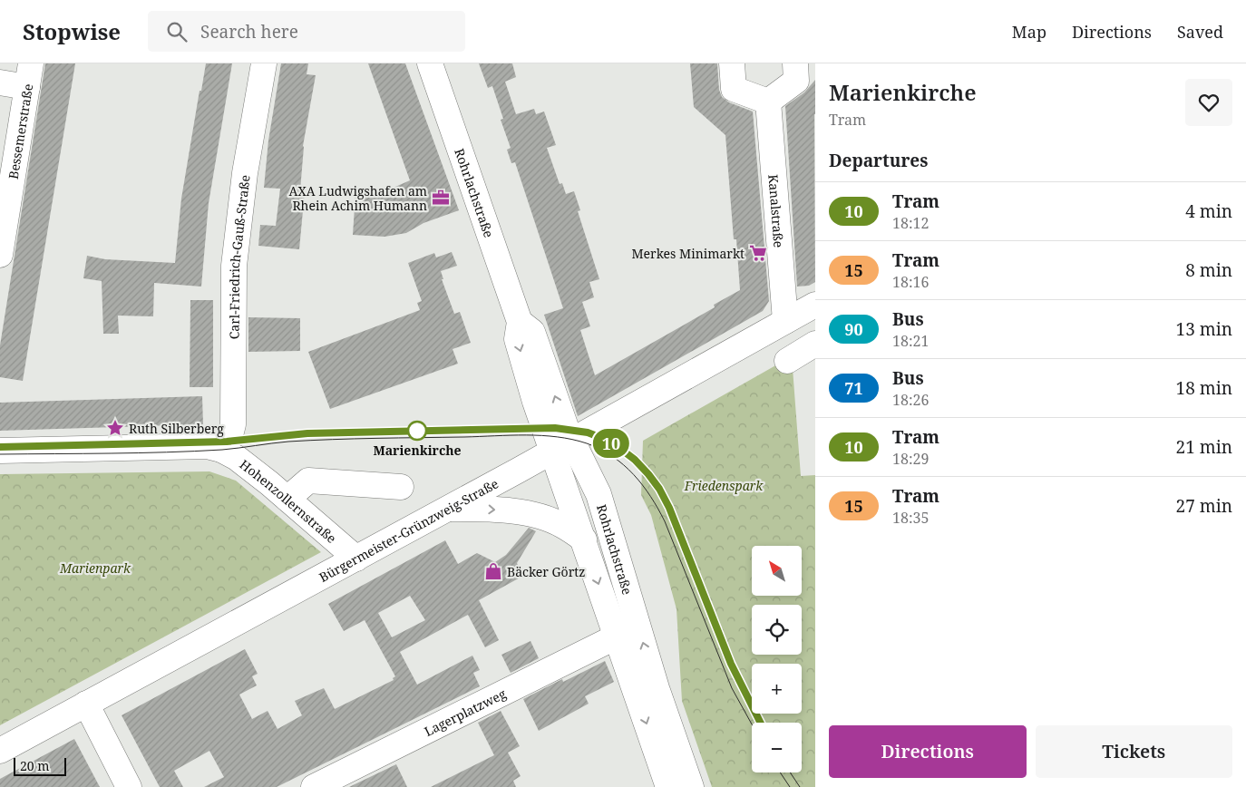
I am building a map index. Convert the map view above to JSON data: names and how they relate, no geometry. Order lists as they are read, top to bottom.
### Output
{
  "streets": {
    "street": [
      "Bessemerstraße",
      "Rohrlachstraße",
      "Kanalstraße",
      "Carl-Friedrich-Gauß-Straße",
      "Hohenzollernstraße",
      "Bürgermeister-Grünzweig-Straße",
      "Lagerplatzweg"
    ]
  },
  "crossings": [
    ["Rohrlachstraße", "Bürgermeister-Grünzweig-Straße"],
    ["Rohrlachstraße", "Lagerplatzweg"],
    ["Kanalstraße", "Bürgermeister-Grünzweig-Straße"],
    ["Carl-Friedrich-Gauß-Straße", "Hohenzollernstraße"],
    ["Hohenzollernstraße", "Bürgermeister-Grünzweig-Straße"]
  ],
  "parks": ["Friedenspark", "Marienpark"],
  "places": {
    "office": ["AXA Ludwigshafen am Rhein Achim Humann"],
    "supermarket": ["Merkes Minimarkt"],
    "place": ["Ruth Silberberg"],
    "other": ["Marienkirche"],
    "shop": ["Bäcker Görtz"]
  },
  "lines": ["tram line 10"],
  "scale_bar": "20 m",
  "north": "top left",
  "page": {
    "header": "Stopwise",
    "search": "Search here",
    "nav": ["Map", "Directions", "Saved"],
    "on_map": "10",
    "heading": [
      ["Marienkirche", "Tram"],
      "Departures"
    ],
    "list": [
      {
        "mark": "10",
        "name": "Tram",
        "note": "18:12",
        "value": "4 min"
      },
      {
        "mark": "15",
        "name": "Tram",
        "note": "18:16",
        "value": "8 min"
      },
      {
        "mark": "90",
        "name": "Bus",
        "note": "18:21",
        "value": "13 min"
      },
      {
        "mark": "71",
        "name": "Bus",
        "note": "18:26",
        "value": "18 min"
      },
      {
        "mark": "10",
        "name": "Tram",
        "note": "18:29",
        "value": "21 min"
      },
      {
        "mark": "15",
        "name": "Tram",
        "note": "18:35",
        "value": "27 min"
      }
    ],
    "map_buttons": ["+", "−"],
    "buttons": ["Directions", "Tickets"],
    "scale": "20 m"
  }
}
